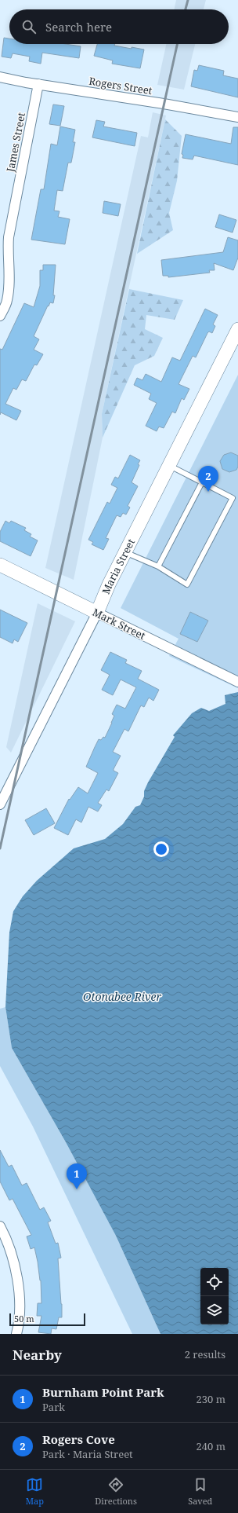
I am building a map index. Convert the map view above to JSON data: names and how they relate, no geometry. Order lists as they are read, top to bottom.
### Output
{
  "streets": {
    "street": [
      "Rogers Street",
      "James Street",
      "Maria Street",
      "Mark Street"
    ]
  },
  "crossings": [
    ["Rogers Street", "James Street"],
    ["Maria Street", "Mark Street"]
  ],
  "water": ["Otonabee River"],
  "scale_bar": "50 m",
  "page": {
    "search": "Search here",
    "pins": ["2", "1"],
    "scale": "50 m",
    "heading": ["Nearby", "2 results"],
    "list": [
      {
        "mark": "1",
        "name": "Burnham Point Park",
        "note": "Park",
        "value": "230 m"
      },
      {
        "mark": "2",
        "name": "Rogers Cove",
        "note": "Park · Maria Street",
        "value": "240 m"
      }
    ],
    "nav": ["Map", "Directions", "Saved"]
  }
}
